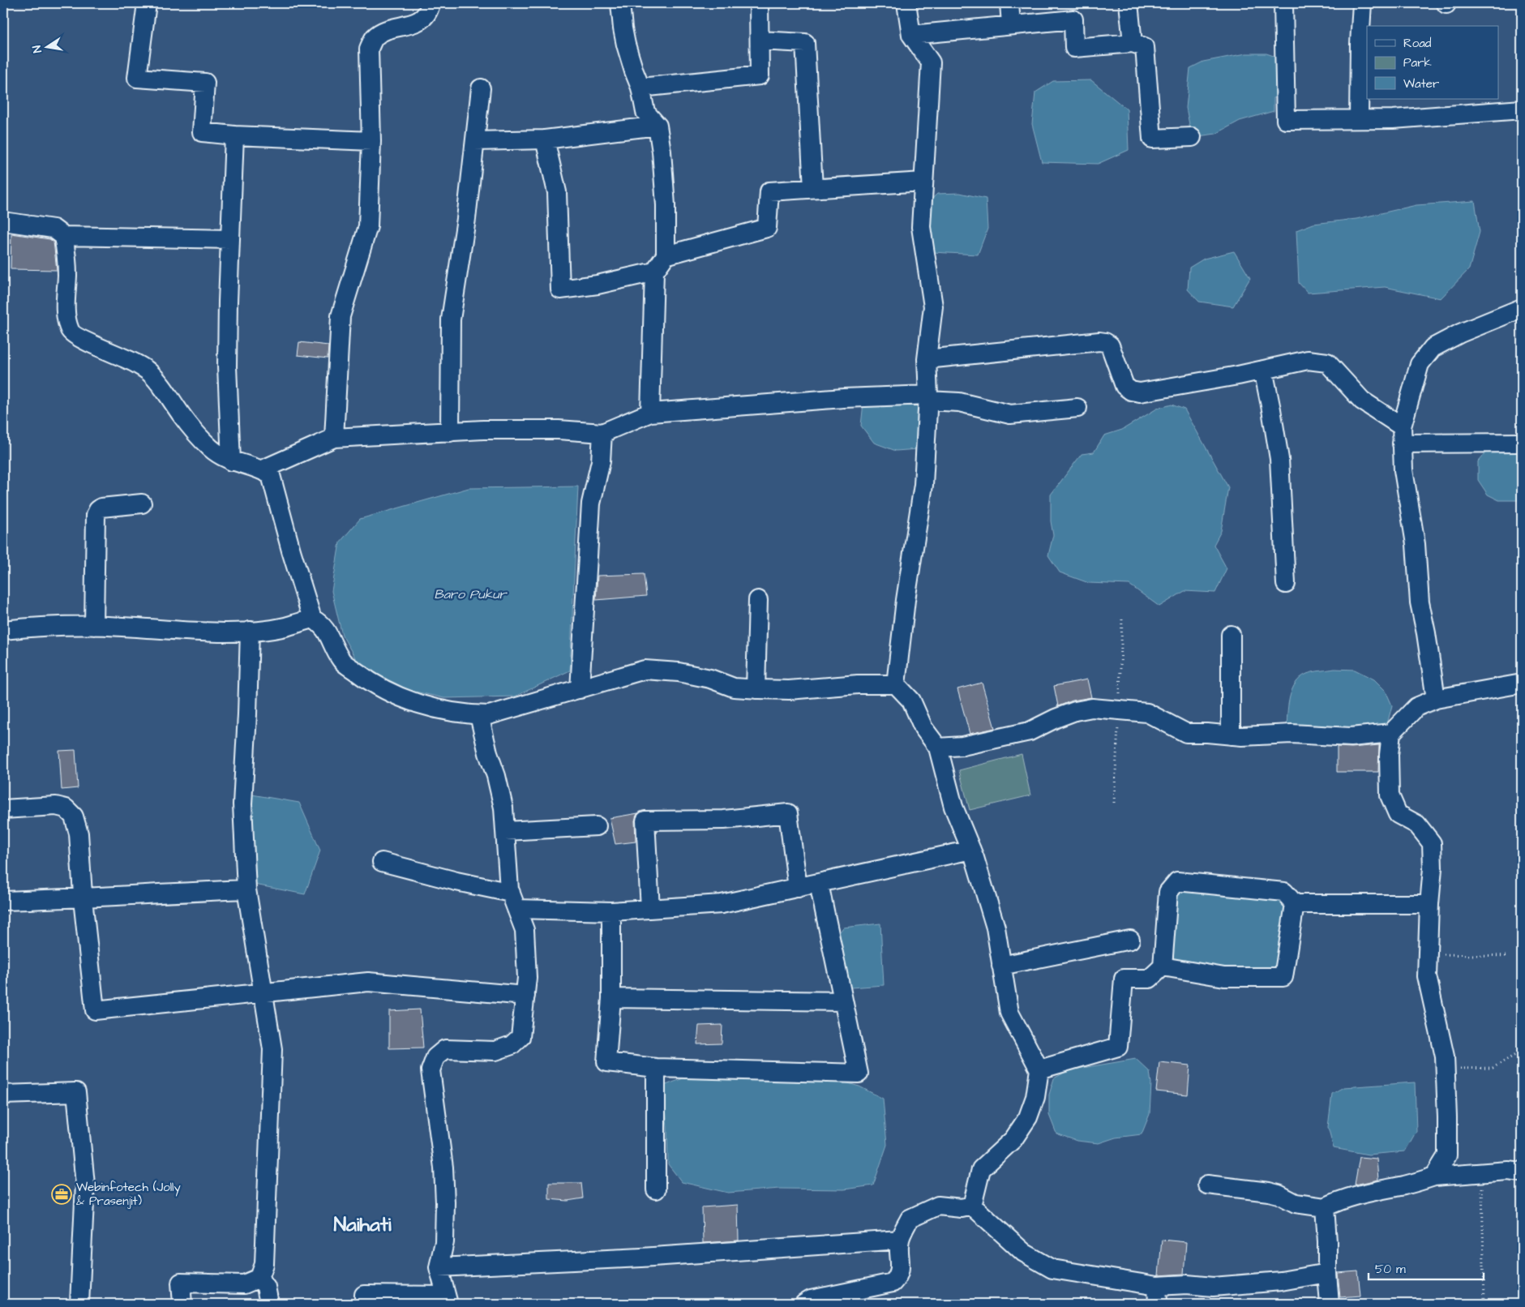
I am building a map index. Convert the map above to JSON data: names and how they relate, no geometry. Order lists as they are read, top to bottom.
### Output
{
  "districts": ["Naihati"],
  "water": ["Baro Pukur"],
  "places": {
    "office": ["Webinfotech (Jolly & Prasenjit)"]
  },
  "legend": ["Road", "Park", "Water"],
  "scale_bar": "50 m",
  "north": "left"
}
